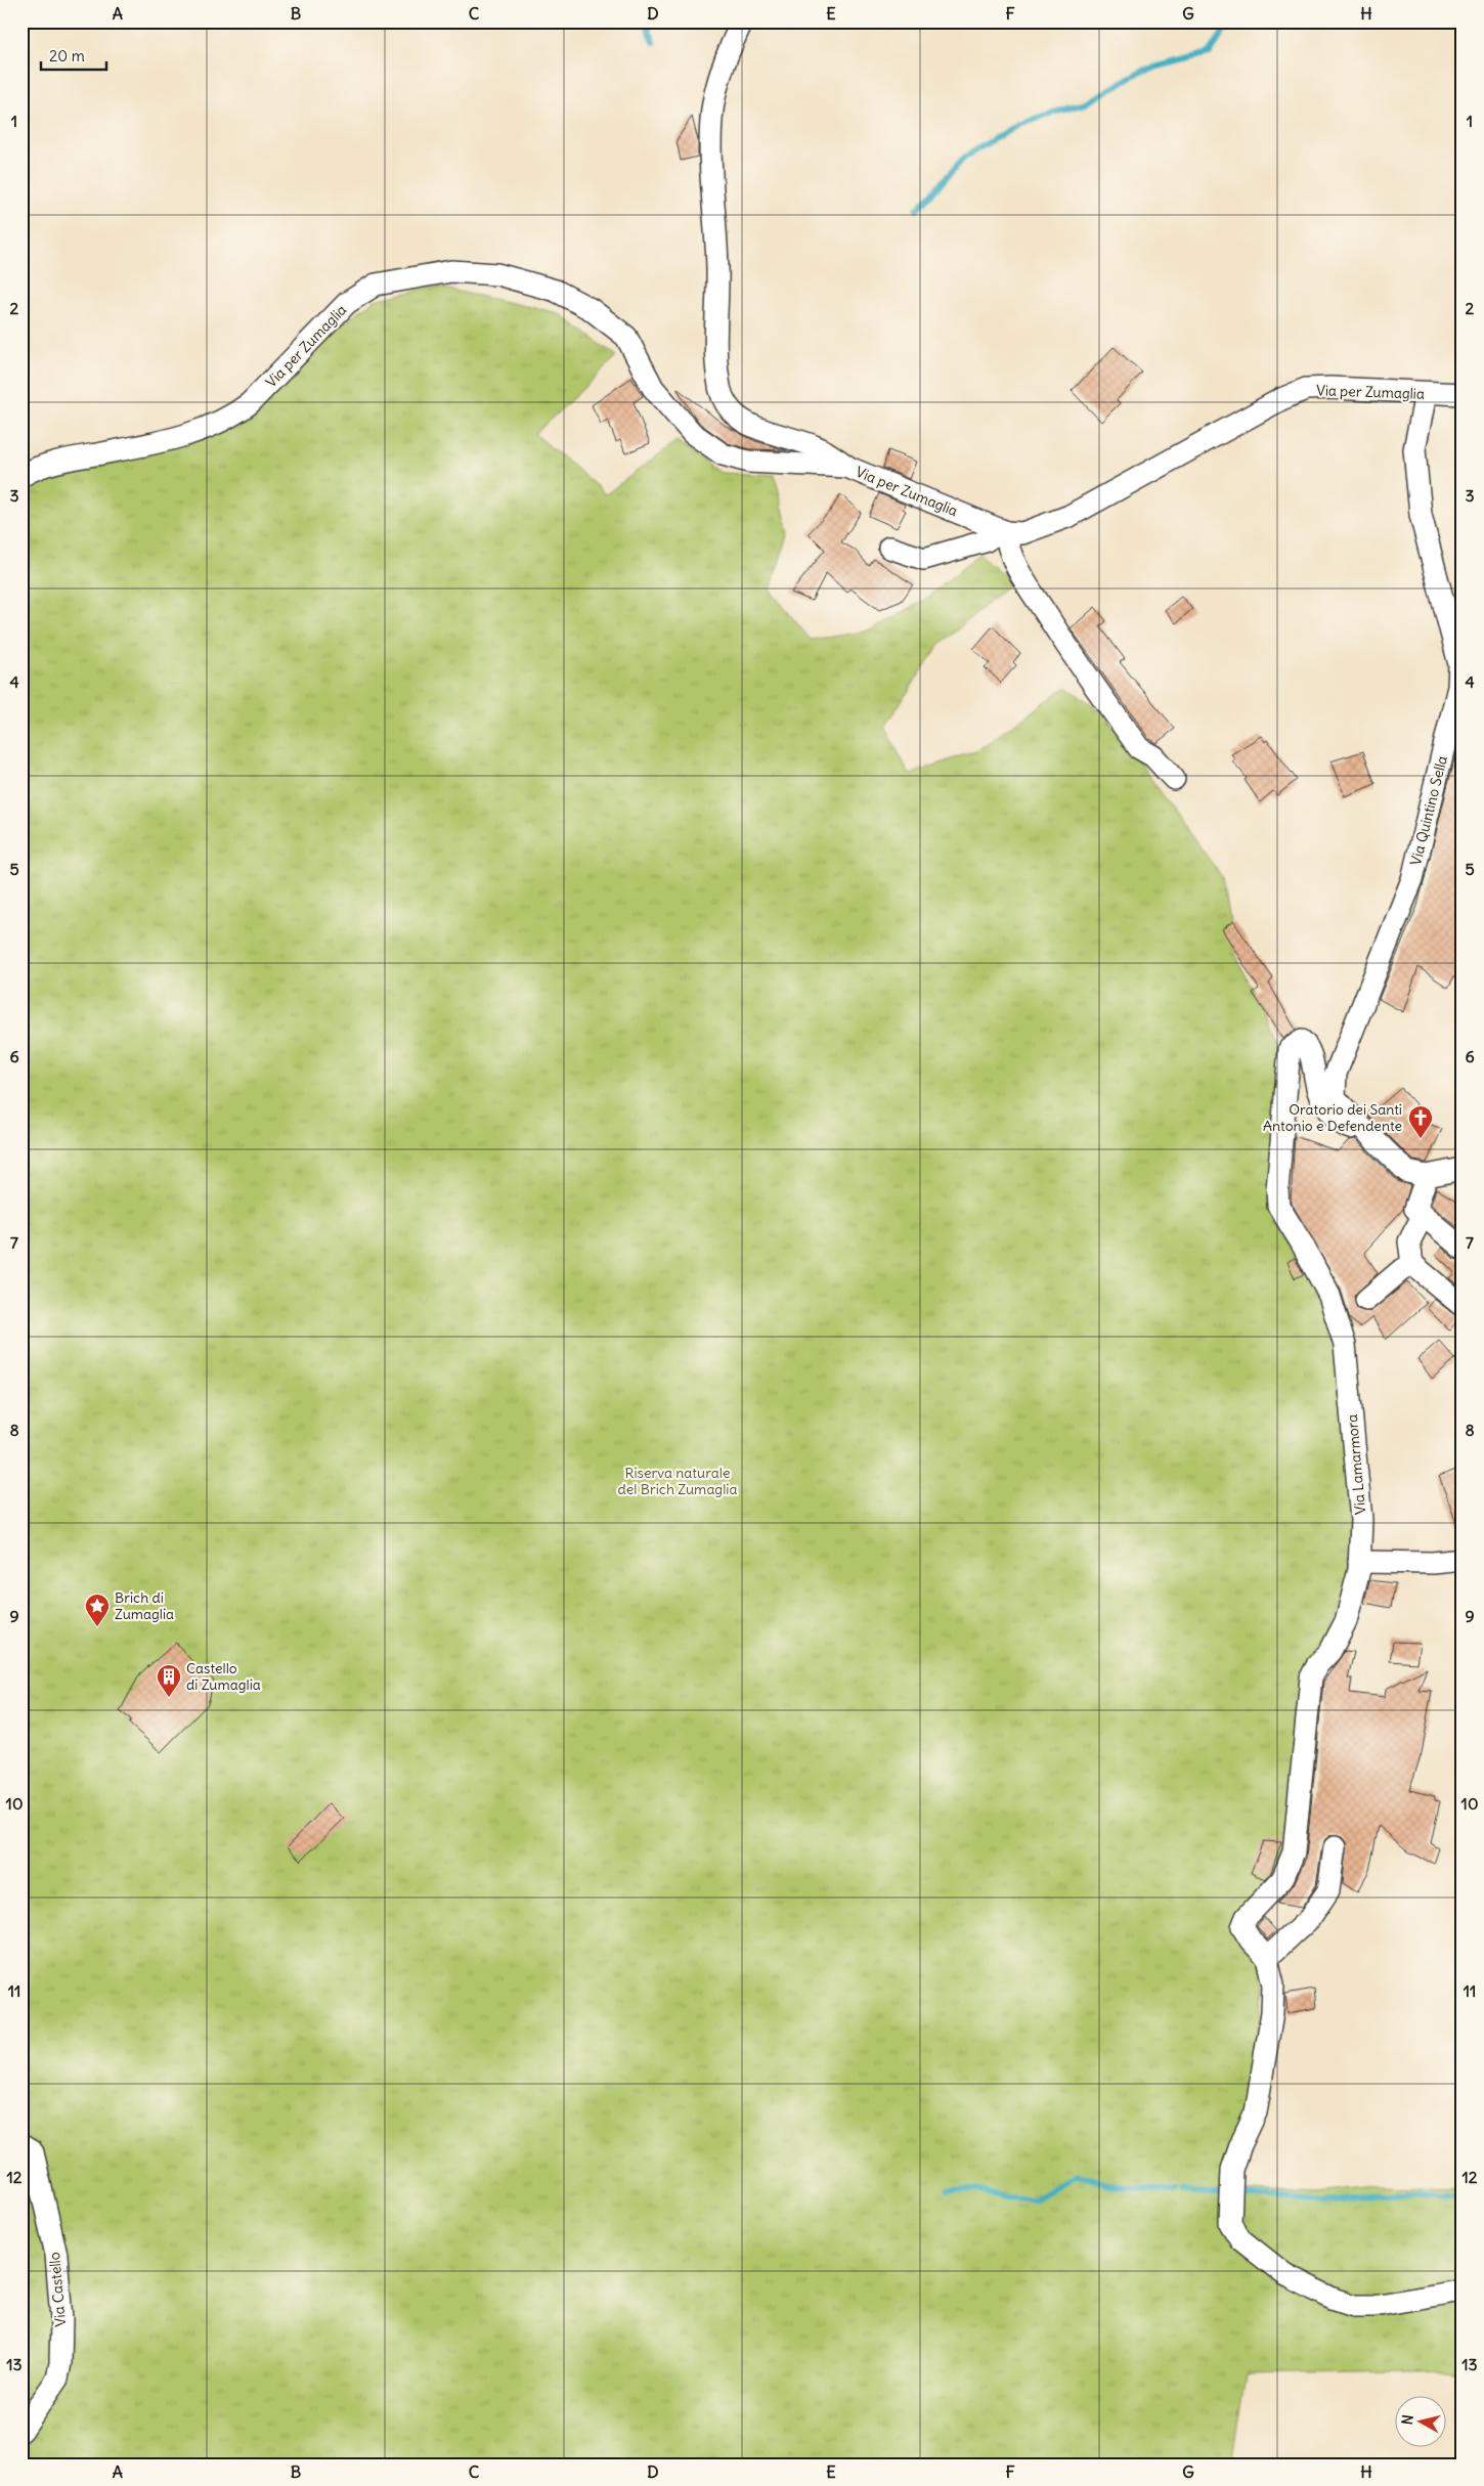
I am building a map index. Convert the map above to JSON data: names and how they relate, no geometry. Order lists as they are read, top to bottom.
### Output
{
  "streets": {
    "street": [
      "Via per Zumaglia",
      "Via Quintino Sella",
      "Via Lamarmora",
      "Via Castello"
    ]
  },
  "crossings": [
    ["Via per Zumaglia", "Via Quintino Sella"],
    ["Via Quintino Sella", "Via Lamarmora"]
  ],
  "parks": ["Riserva naturale del Brich Zumaglia"],
  "places": {
    "church": ["Oratorio dei Santi Antonio e Defendente"],
    "place": ["Brich di Zumaglia"],
    "building": ["Castello di Zumaglia"]
  },
  "scale_bar": "20 m",
  "north": "left",
  "grid": {
    "columns": [
      "A",
      "B",
      "C",
      "D",
      "E",
      "F",
      "G",
      "H"
    ],
    "rows": [
      "1",
      "2",
      "3",
      "4",
      "5",
      "6",
      "7",
      "8",
      "9",
      "10",
      "11",
      "12",
      "13"
    ]
  }
}
